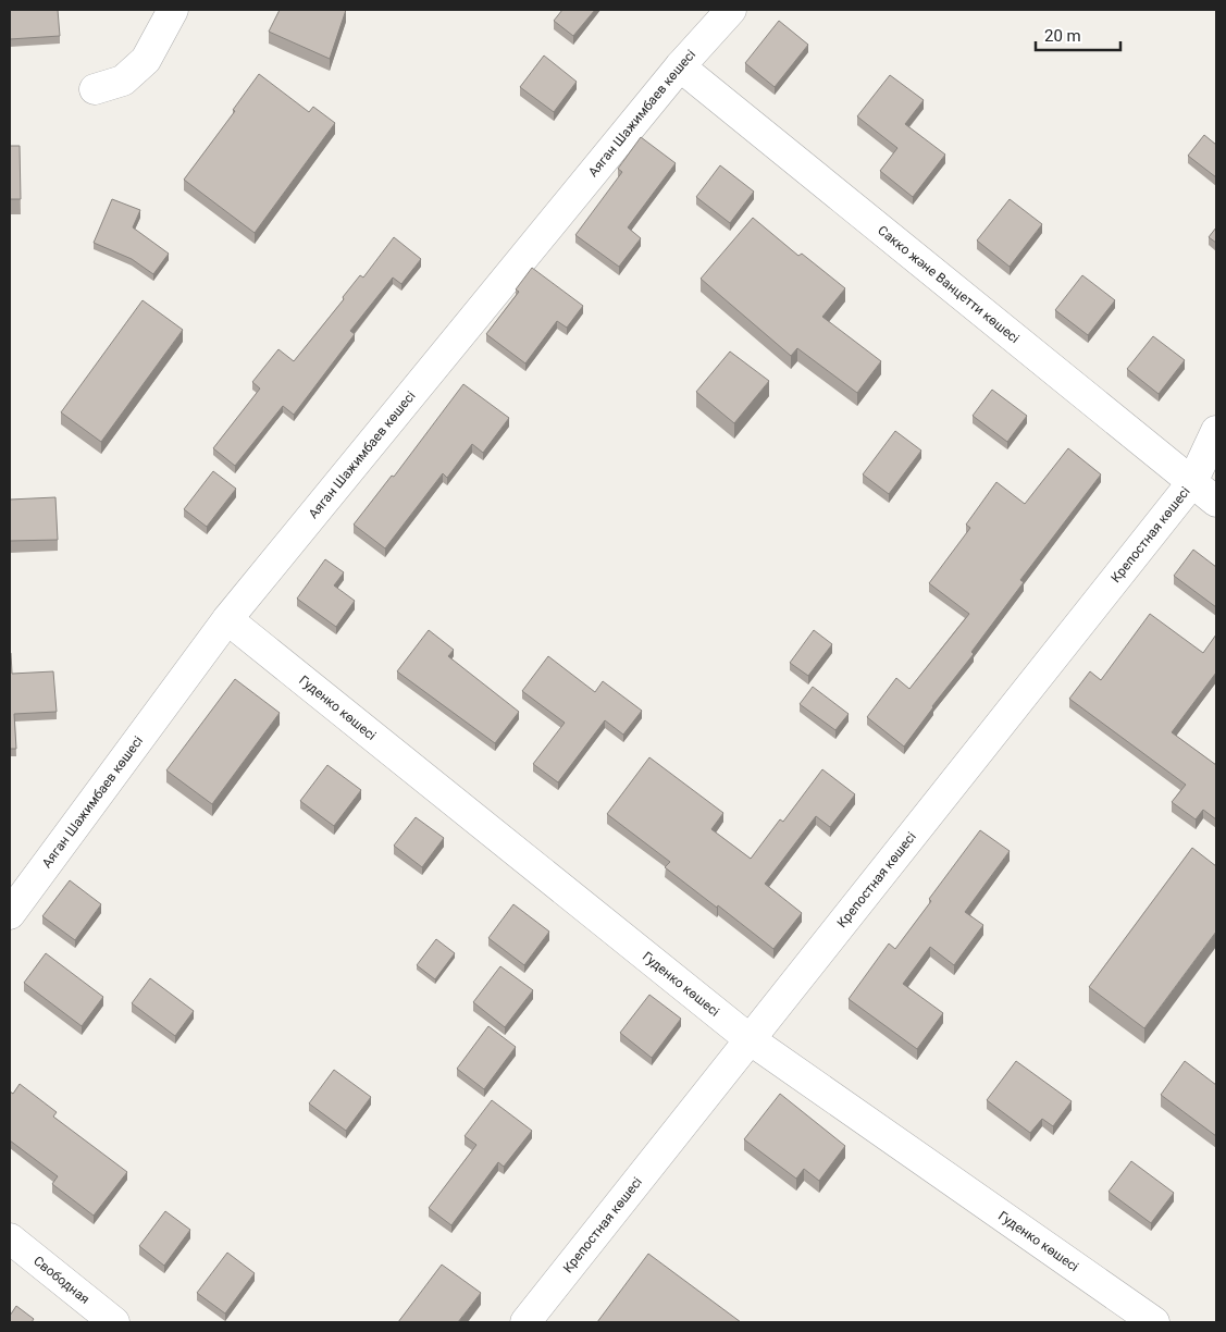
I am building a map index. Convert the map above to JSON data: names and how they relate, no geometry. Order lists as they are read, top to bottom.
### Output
{
  "streets": {
    "street": [
      "Аяган Шажимбаев көшесі",
      "Сакко және Ванцетти көшесі",
      "Крепостная көшесі",
      "Гуденко көшесі",
      "Свободная"
    ]
  },
  "crossings": [
    ["Аяган Шажимбаев көшесі", "Сакко және Ванцетти көшесі"],
    ["Аяган Шажимбаев көшесі", "Гуденко көшесі"],
    ["Сакко және Ванцетти көшесі", "Крепостная көшесі"],
    ["Крепостная көшесі", "Гуденко көшесі"]
  ],
  "scale_bar": "20 m"
}
